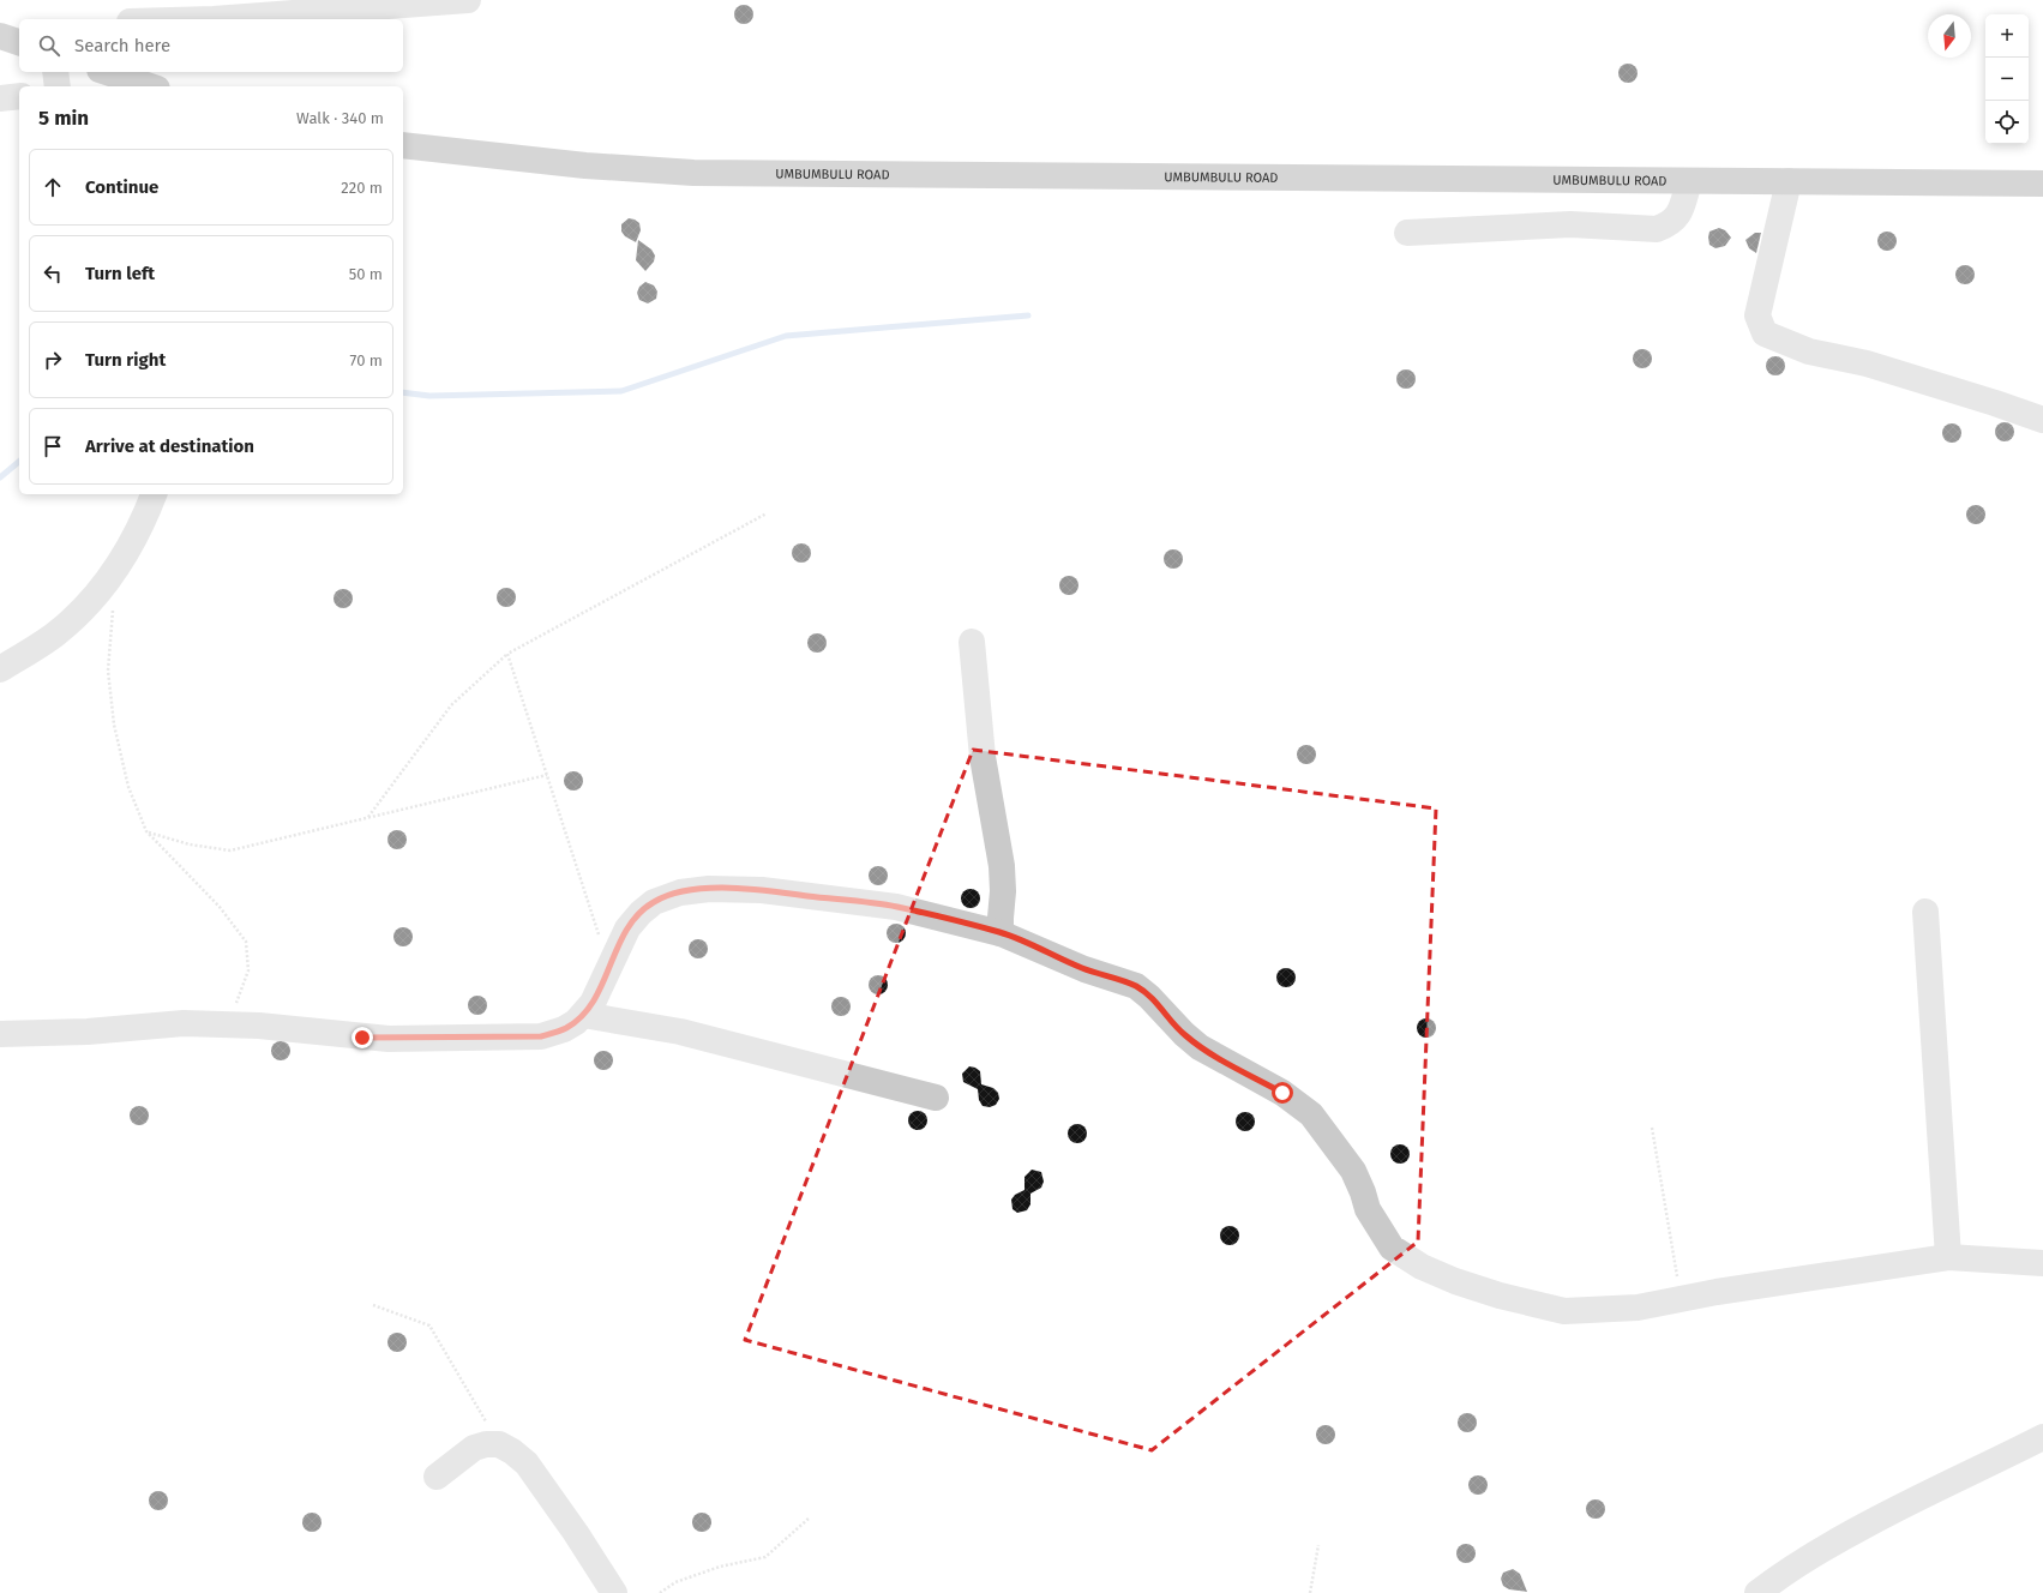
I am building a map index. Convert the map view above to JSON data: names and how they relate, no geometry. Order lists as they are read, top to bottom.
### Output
{
  "streets": {
    "main road": ["UMBUMBULU ROAD"]
  },
  "north": "bottom",
  "page": {
    "map_buttons": ["+", "−"],
    "search": "Search here",
    "heading": ["5 min", "Walk · 340 m"],
    "list": [
      ["Continue", "220 m"],
      ["Turn left", "50 m"],
      ["Turn right", "70 m"],
      "Arrive at destination"
    ]
  }
}
